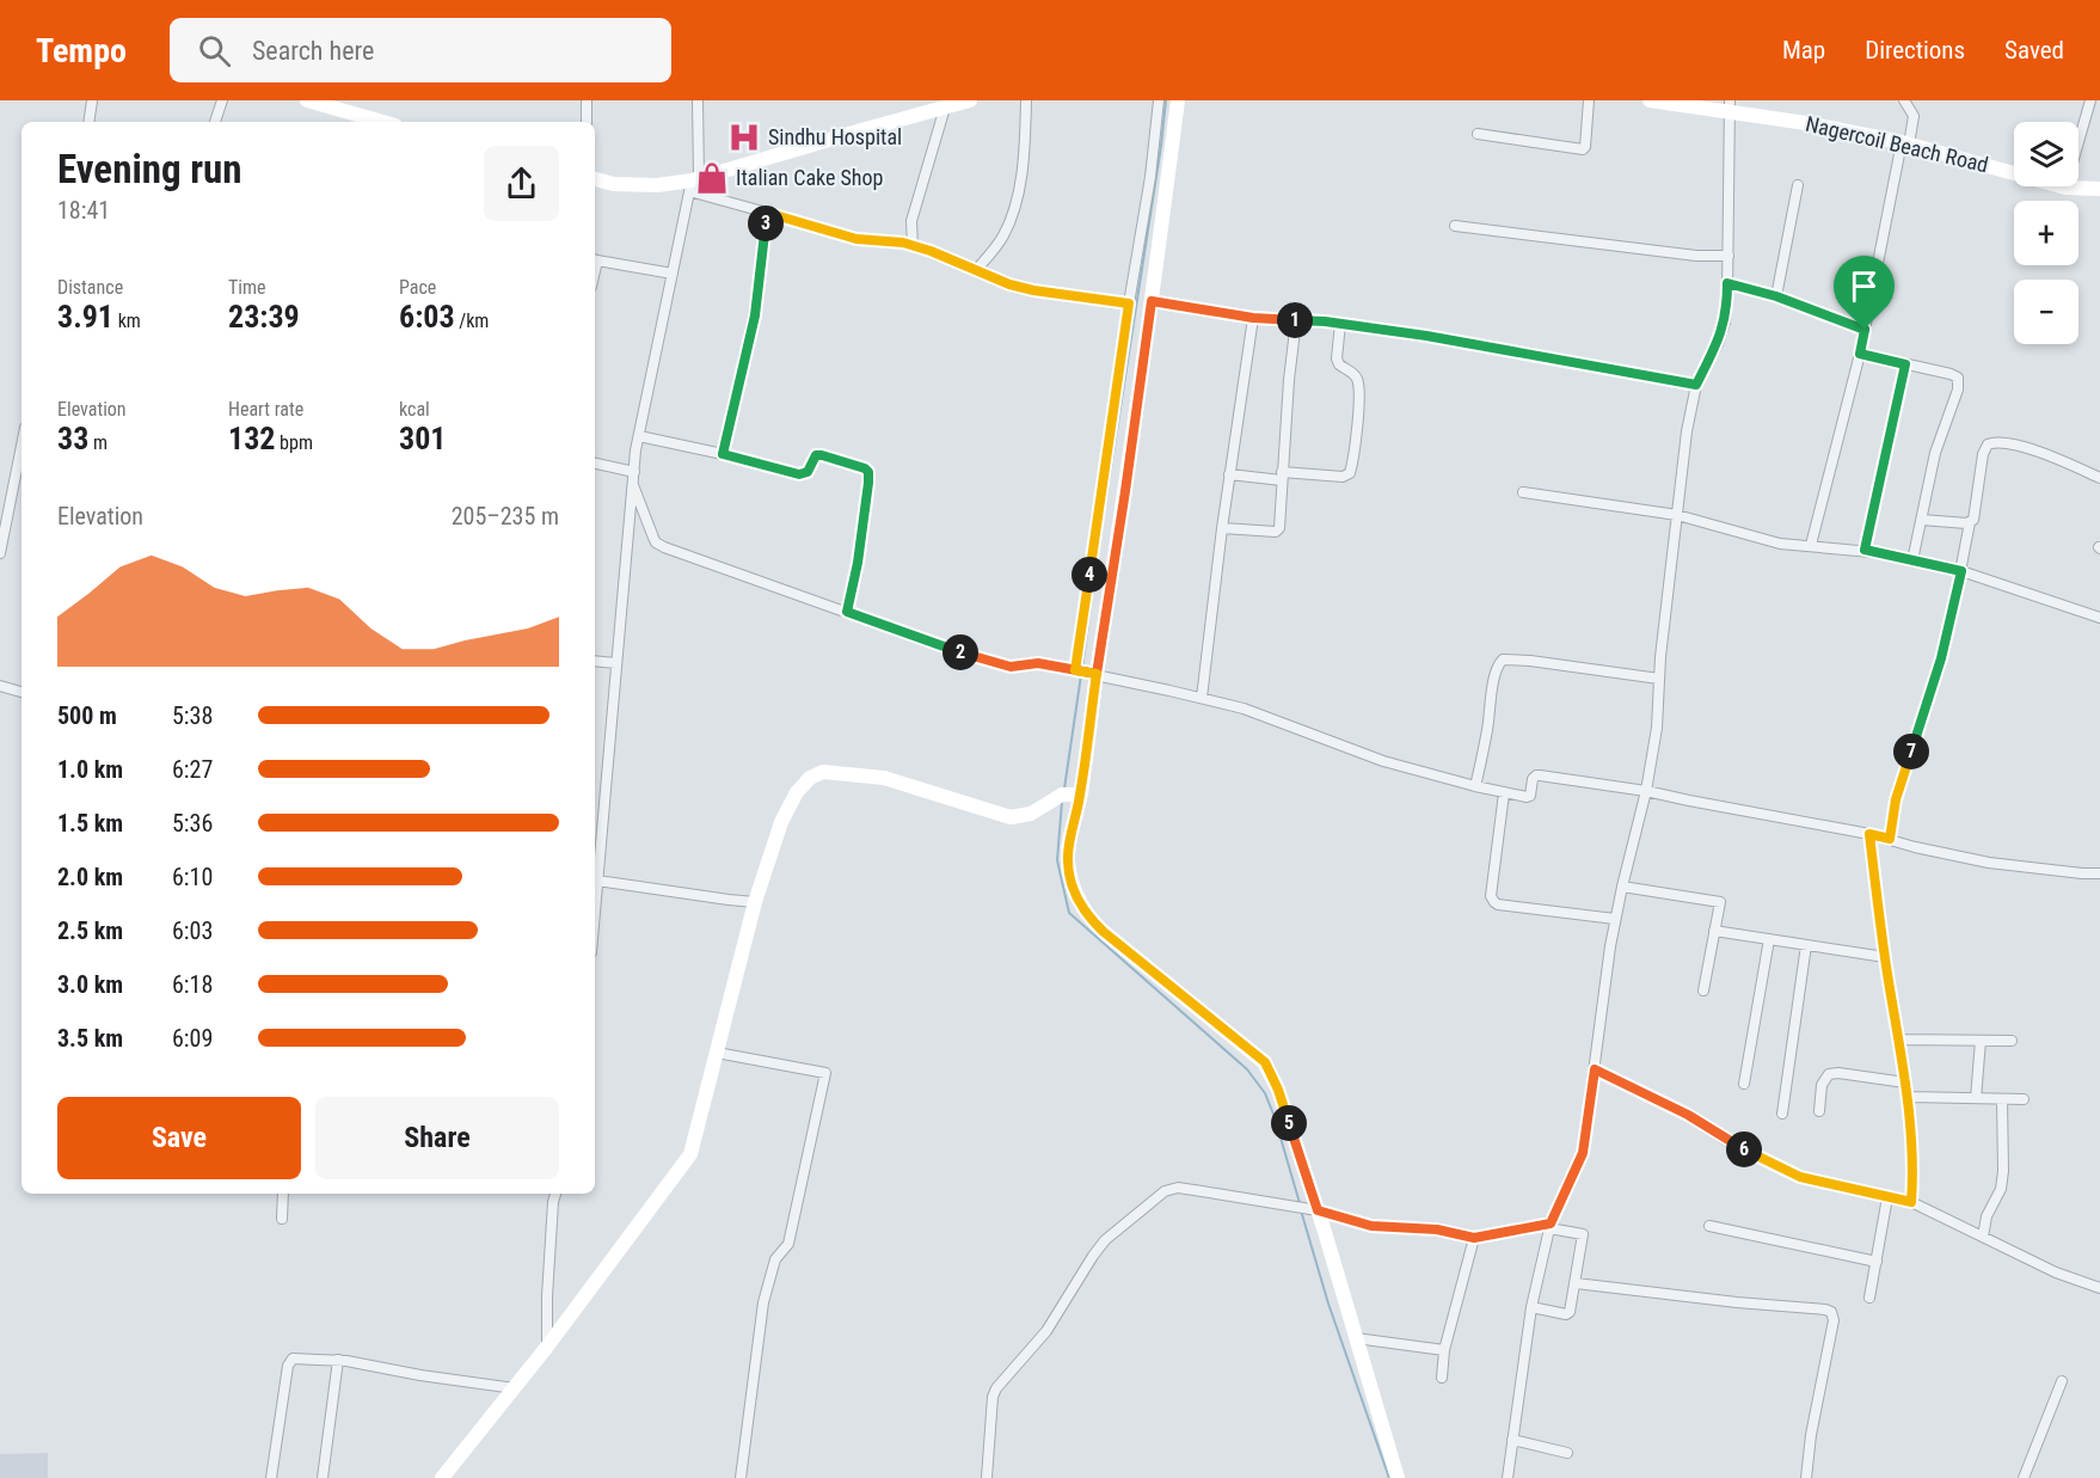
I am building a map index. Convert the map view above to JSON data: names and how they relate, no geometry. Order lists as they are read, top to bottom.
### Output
{
  "streets": {
    "street": ["Nagercoil Beach Road"]
  },
  "places": {
    "hospital": ["Sindhu Hospital"],
    "shop": ["Italian Cake Shop"]
  },
  "page": {
    "header": "Tempo",
    "search": "Search here",
    "nav": ["Map", "Directions", "Saved"],
    "map_buttons": ["+", "−"],
    "heading": ["Evening run", "18:41"],
    "pins": [
      "3",
      "1",
      "4",
      "2",
      "7",
      "5",
      "6"
    ],
    "stats": [
      ["Distance", "3.91 km"],
      ["Time", "23:39"],
      ["Pace", "6:03 /km"],
      ["Elevation", "33 m"],
      ["Heart rate", "132 bpm"],
      ["kcal", "301"]
    ],
    "chart": ["Elevation", "205–235 m"],
    "list": [
      {
        "name": "500 m",
        "note": "5:38"
      },
      {
        "name": "1.0 km",
        "note": "6:27"
      },
      {
        "name": "1.5 km",
        "note": "5:36"
      },
      {
        "name": "2.0 km",
        "note": "6:10"
      },
      {
        "name": "2.5 km",
        "note": "6:03"
      },
      {
        "name": "3.0 km",
        "note": "6:18"
      },
      {
        "name": "3.5 km",
        "note": "6:09"
      }
    ],
    "buttons": ["Save", "Share"]
  }
}
